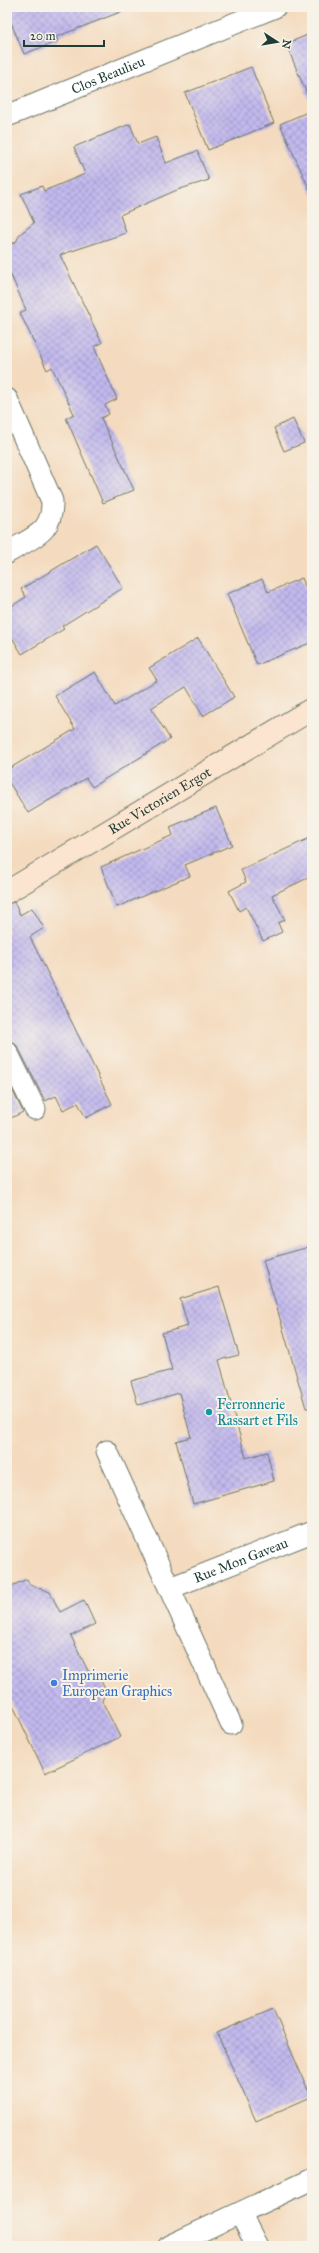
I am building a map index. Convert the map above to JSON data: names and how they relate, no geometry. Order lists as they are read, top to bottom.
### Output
{
  "streets": {
    "street": ["Clos Beaulieu", "Rue Victorien Ergot", "Rue Mon Gaveau"]
  },
  "places": ["Ferronnerie Rassart et Fils", "Imprimerie European Graphics"],
  "scale_bar": "20 m",
  "north": "right"
}
